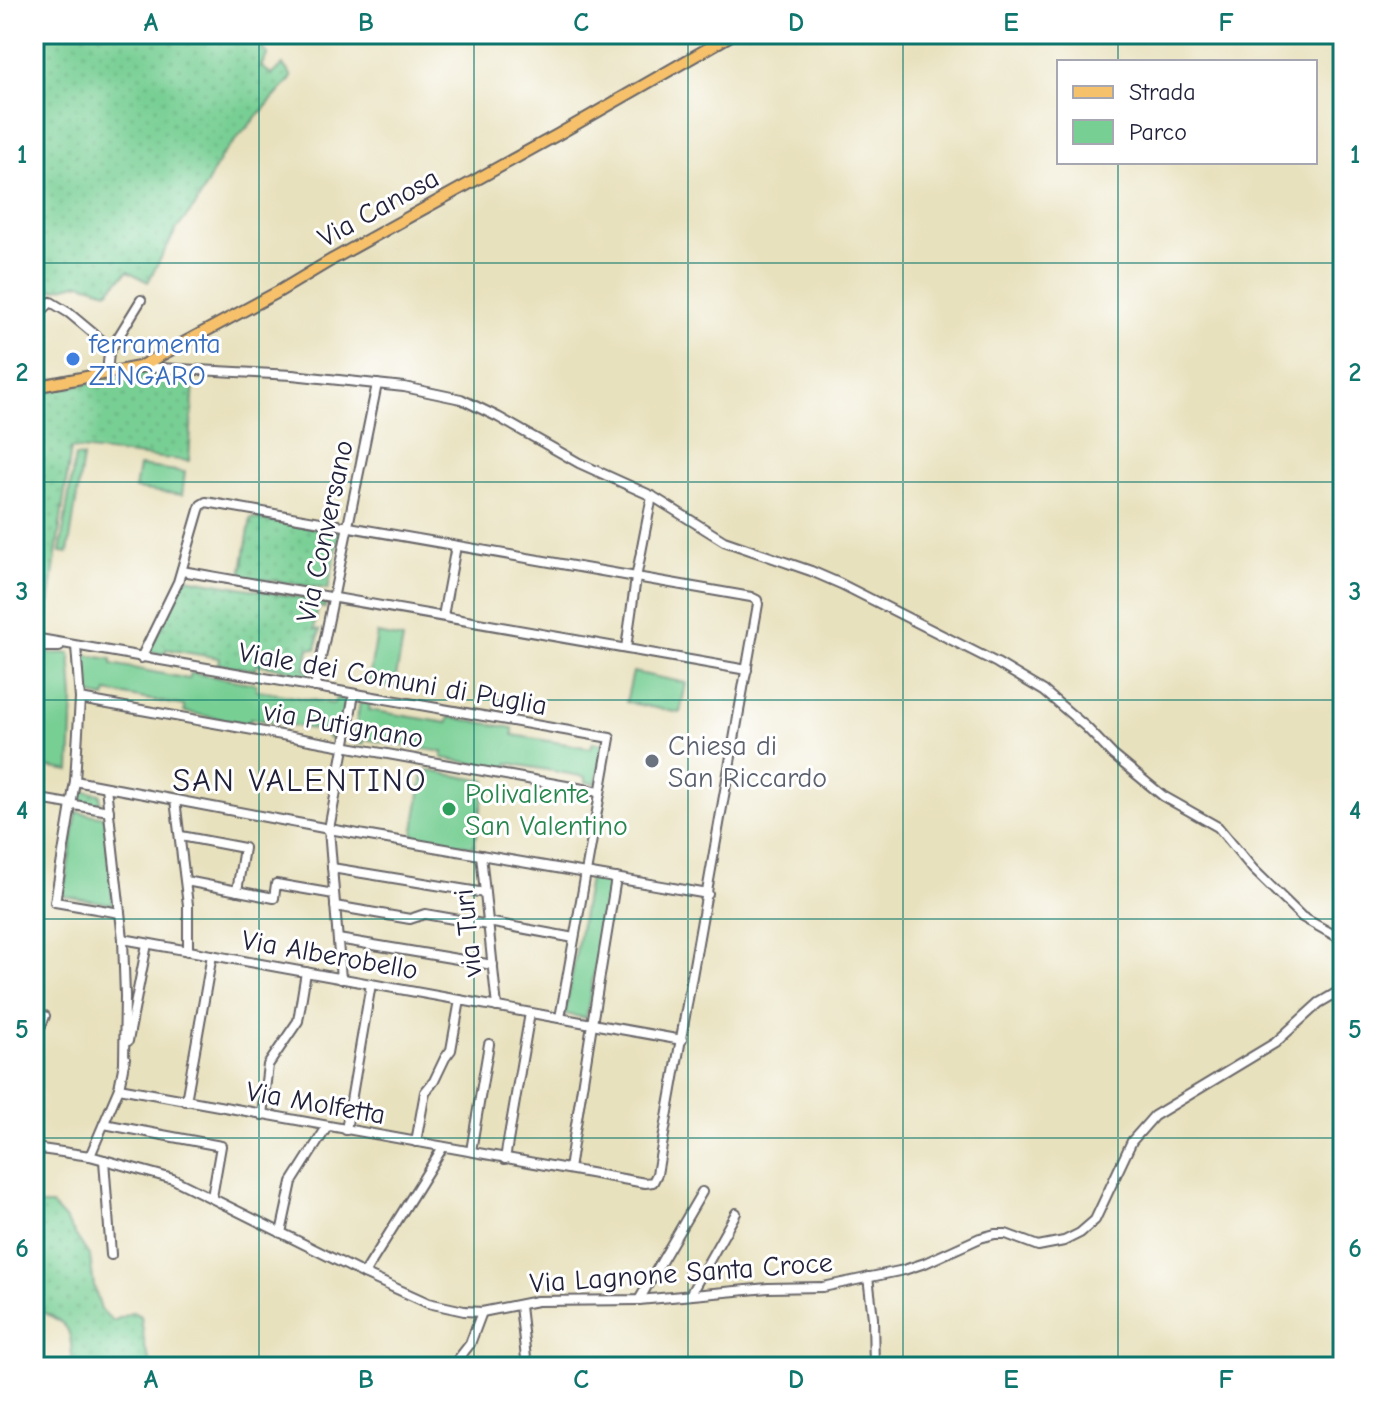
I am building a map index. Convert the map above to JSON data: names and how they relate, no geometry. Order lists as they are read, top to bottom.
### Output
{
  "streets": {
    "main road": ["Via Canosa"],
    "street": [
      "Via Conversano",
      "Viale dei Comuni di Puglia",
      "via Putignano",
      "via Turi",
      "Via Alberobello",
      "Via Molfetta",
      "Via Lagnone Santa Croce"
    ]
  },
  "crossings": [
    ["Via Conversano", "Viale dei Comuni di Puglia"],
    ["Viale dei Comuni di Puglia", "via Putignano"],
    ["Viale dei Comuni di Puglia", "Via Alberobello"],
    ["via Turi", "Via Alberobello"]
  ],
  "districts": ["SAN VALENTINO"],
  "places": ["ferramenta ZINGARO", "Chiesa di San Riccardo", "Polivalente San Valentino"],
  "legend": ["Strada", "Parco"],
  "grid": {
    "columns": [
      "A",
      "B",
      "C",
      "D",
      "E",
      "F"
    ],
    "rows": [
      "1",
      "2",
      "3",
      "4",
      "5",
      "6"
    ]
  }
}
